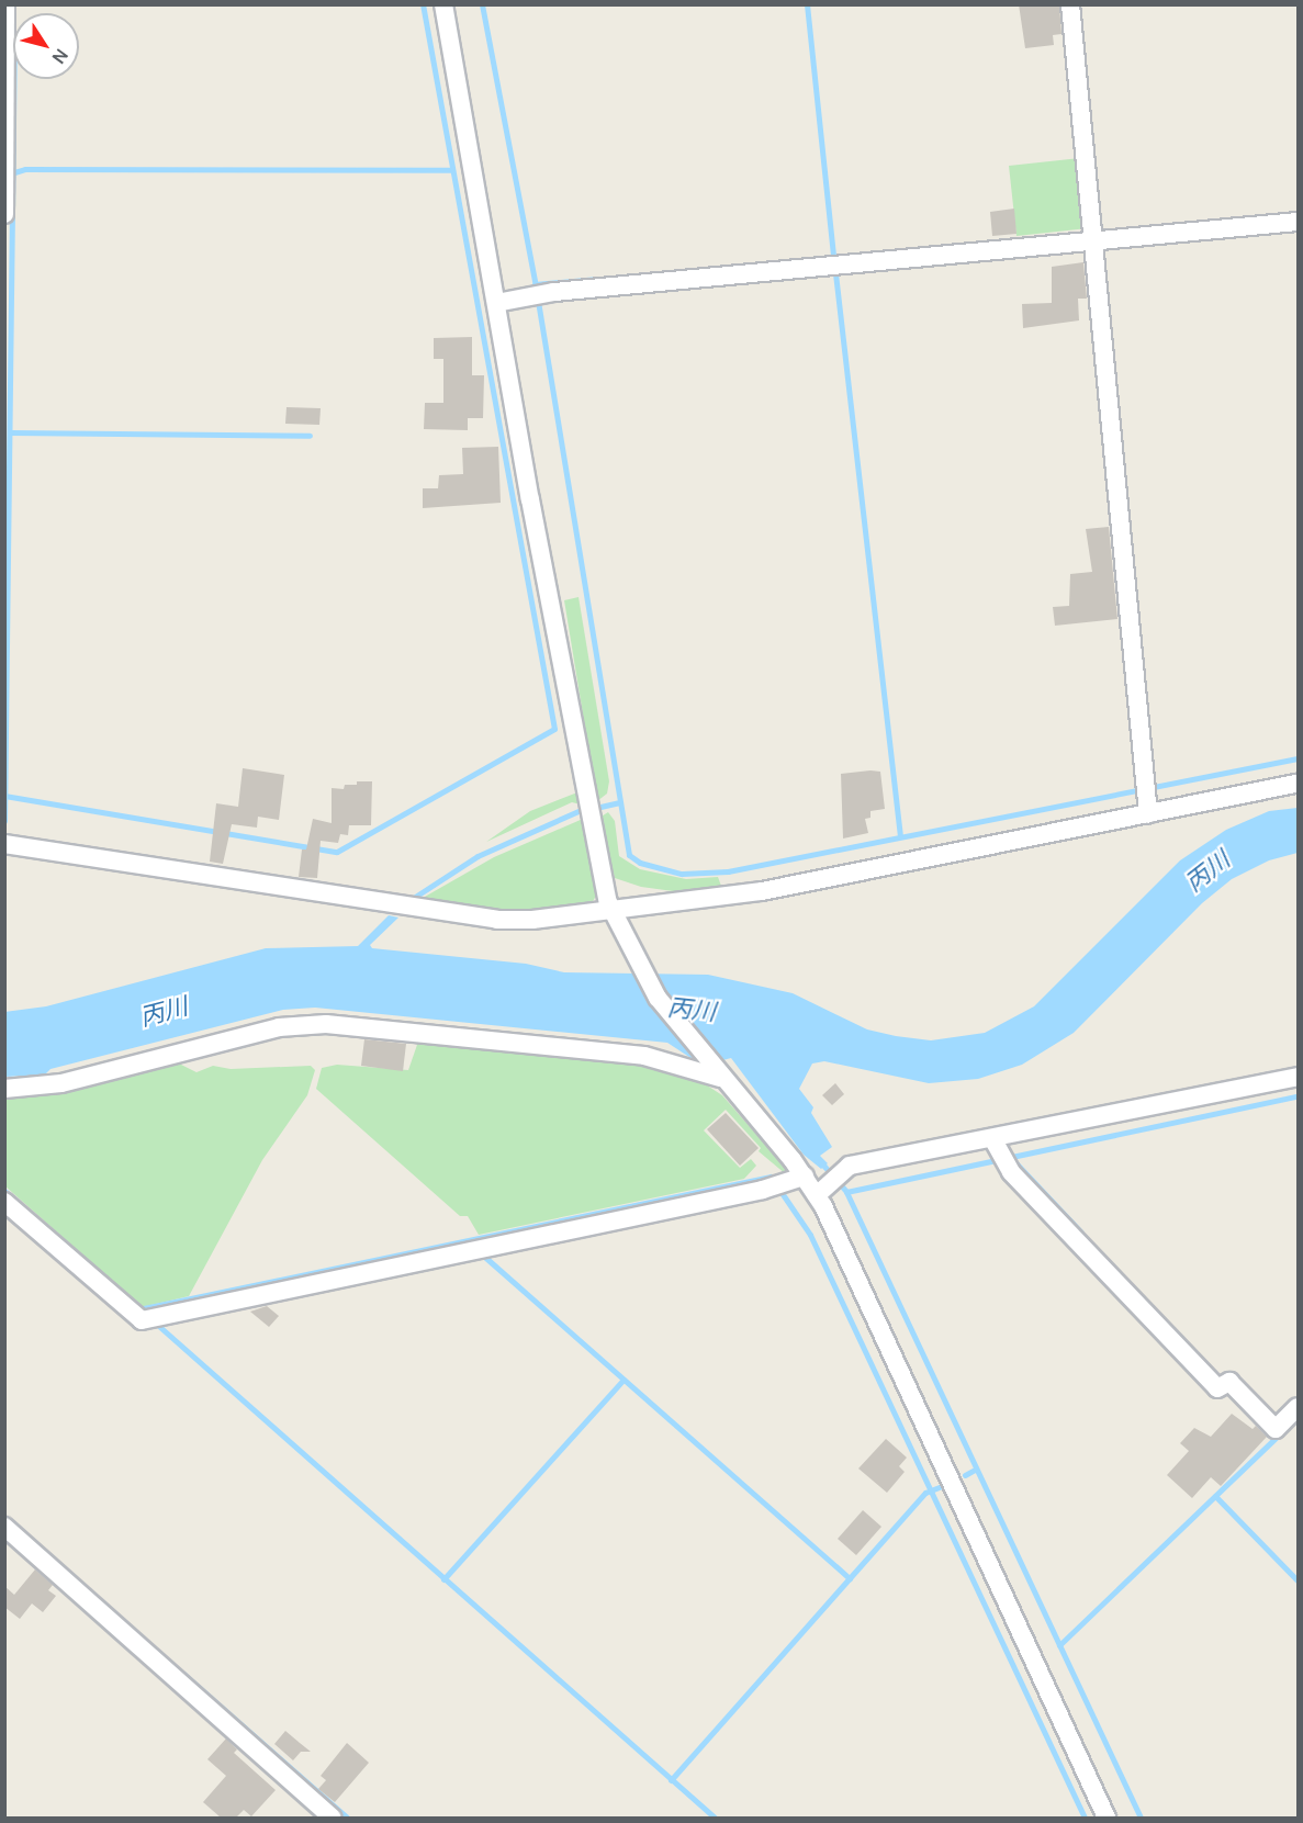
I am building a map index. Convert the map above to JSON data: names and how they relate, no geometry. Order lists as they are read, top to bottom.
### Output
{
  "water": ["丙川"],
  "north": "bottom right"
}
